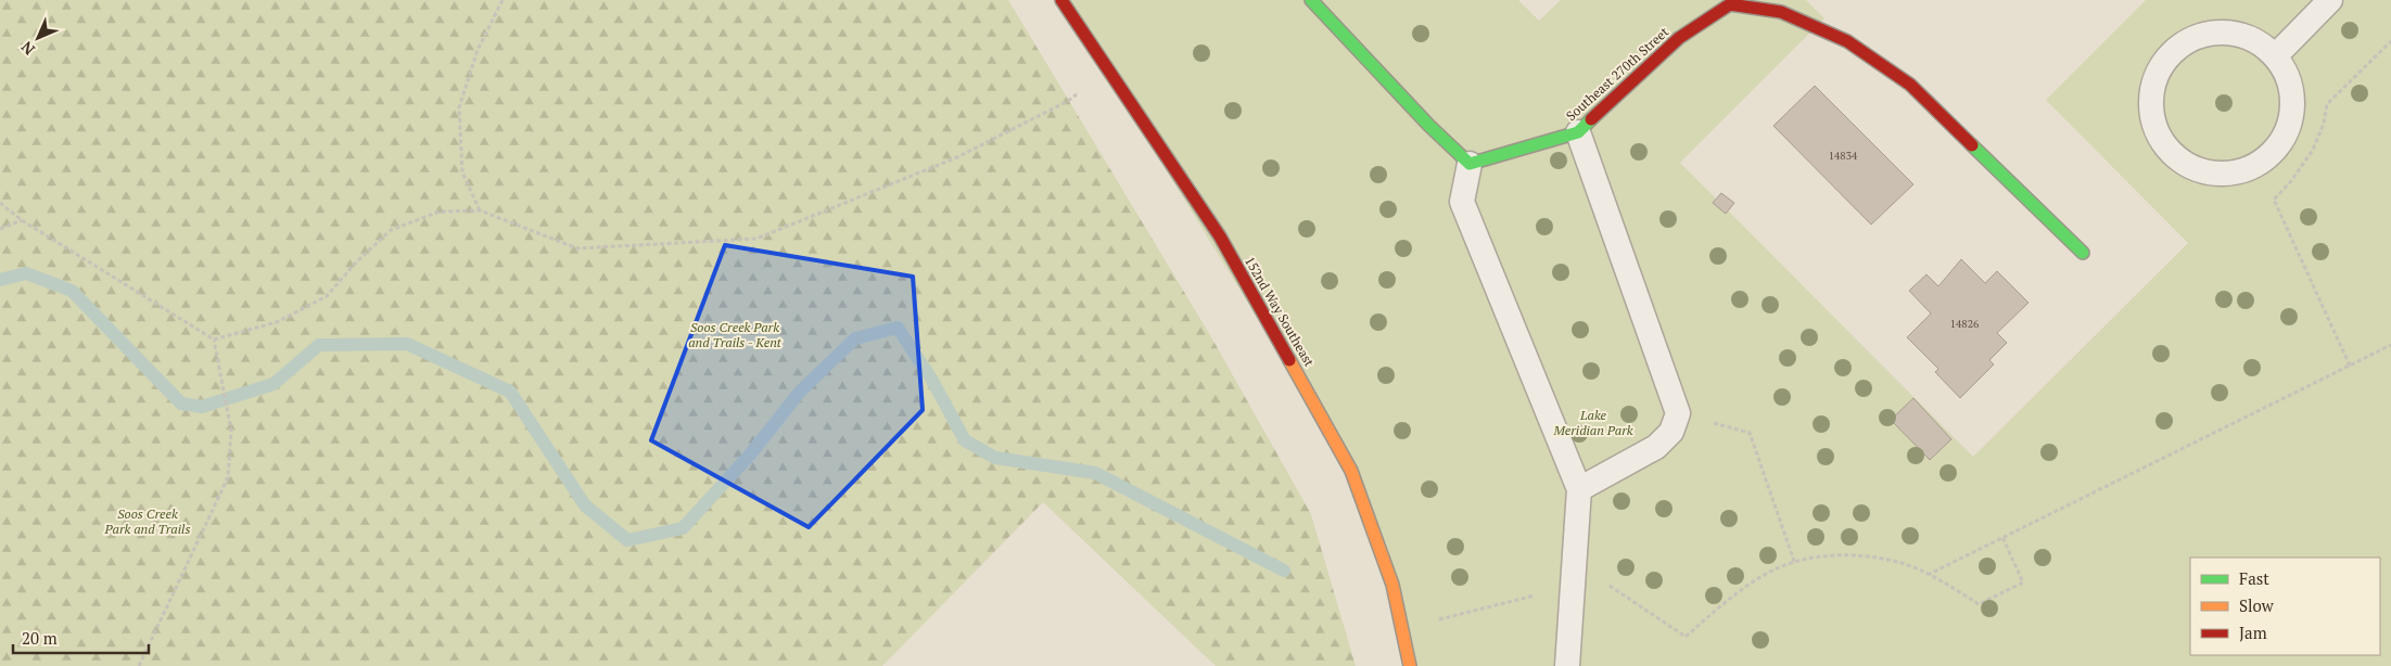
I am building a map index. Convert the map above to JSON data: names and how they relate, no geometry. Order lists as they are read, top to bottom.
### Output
{
  "streets": {
    "street": ["Southeast 270th Street", "152nd Way Southeast"]
  },
  "parks": ["Soos Creek Park and Trails - Kent", "Lake Meridian Park", "Soos Creek Park and Trails"],
  "house_numbers": ["14834", "14826"],
  "legend": ["Fast", "Slow", "Jam"],
  "scale_bar": "20 m",
  "north": "bottom left"
}
